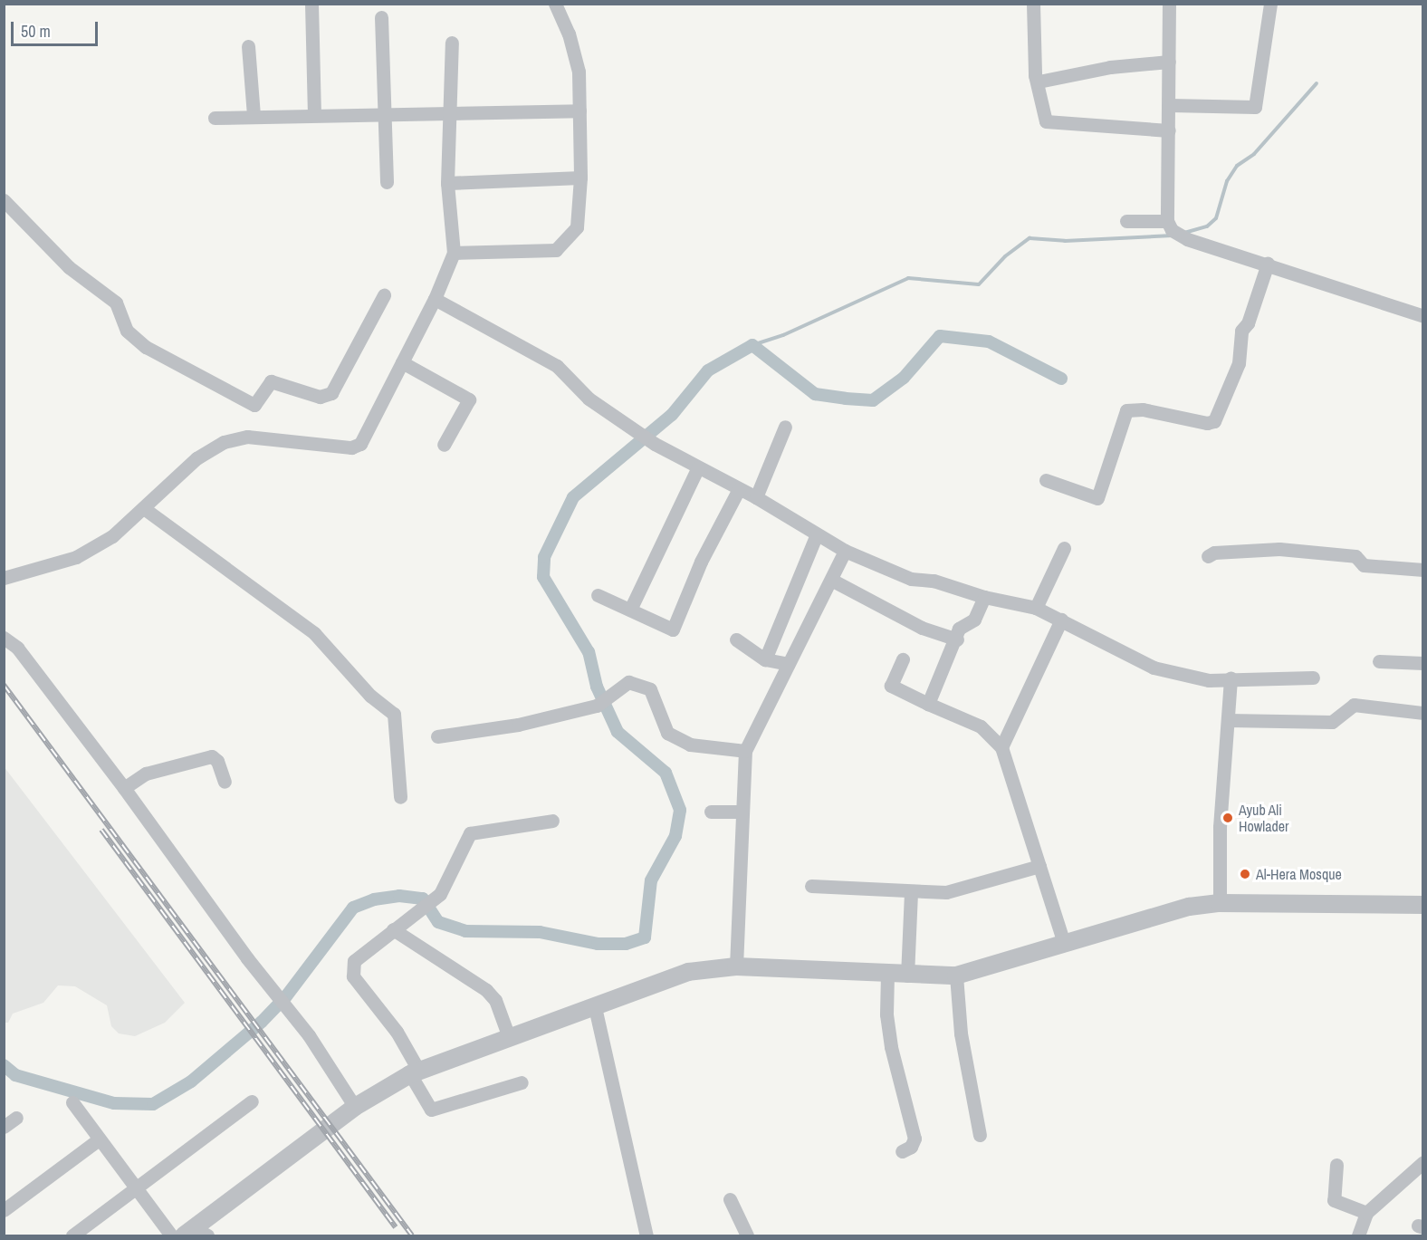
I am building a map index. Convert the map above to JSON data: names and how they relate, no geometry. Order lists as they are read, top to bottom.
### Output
{
  "places": ["Ayub Ali Howlader", "Al-Hera Mosque"],
  "scale_bar": "50 m"
}
